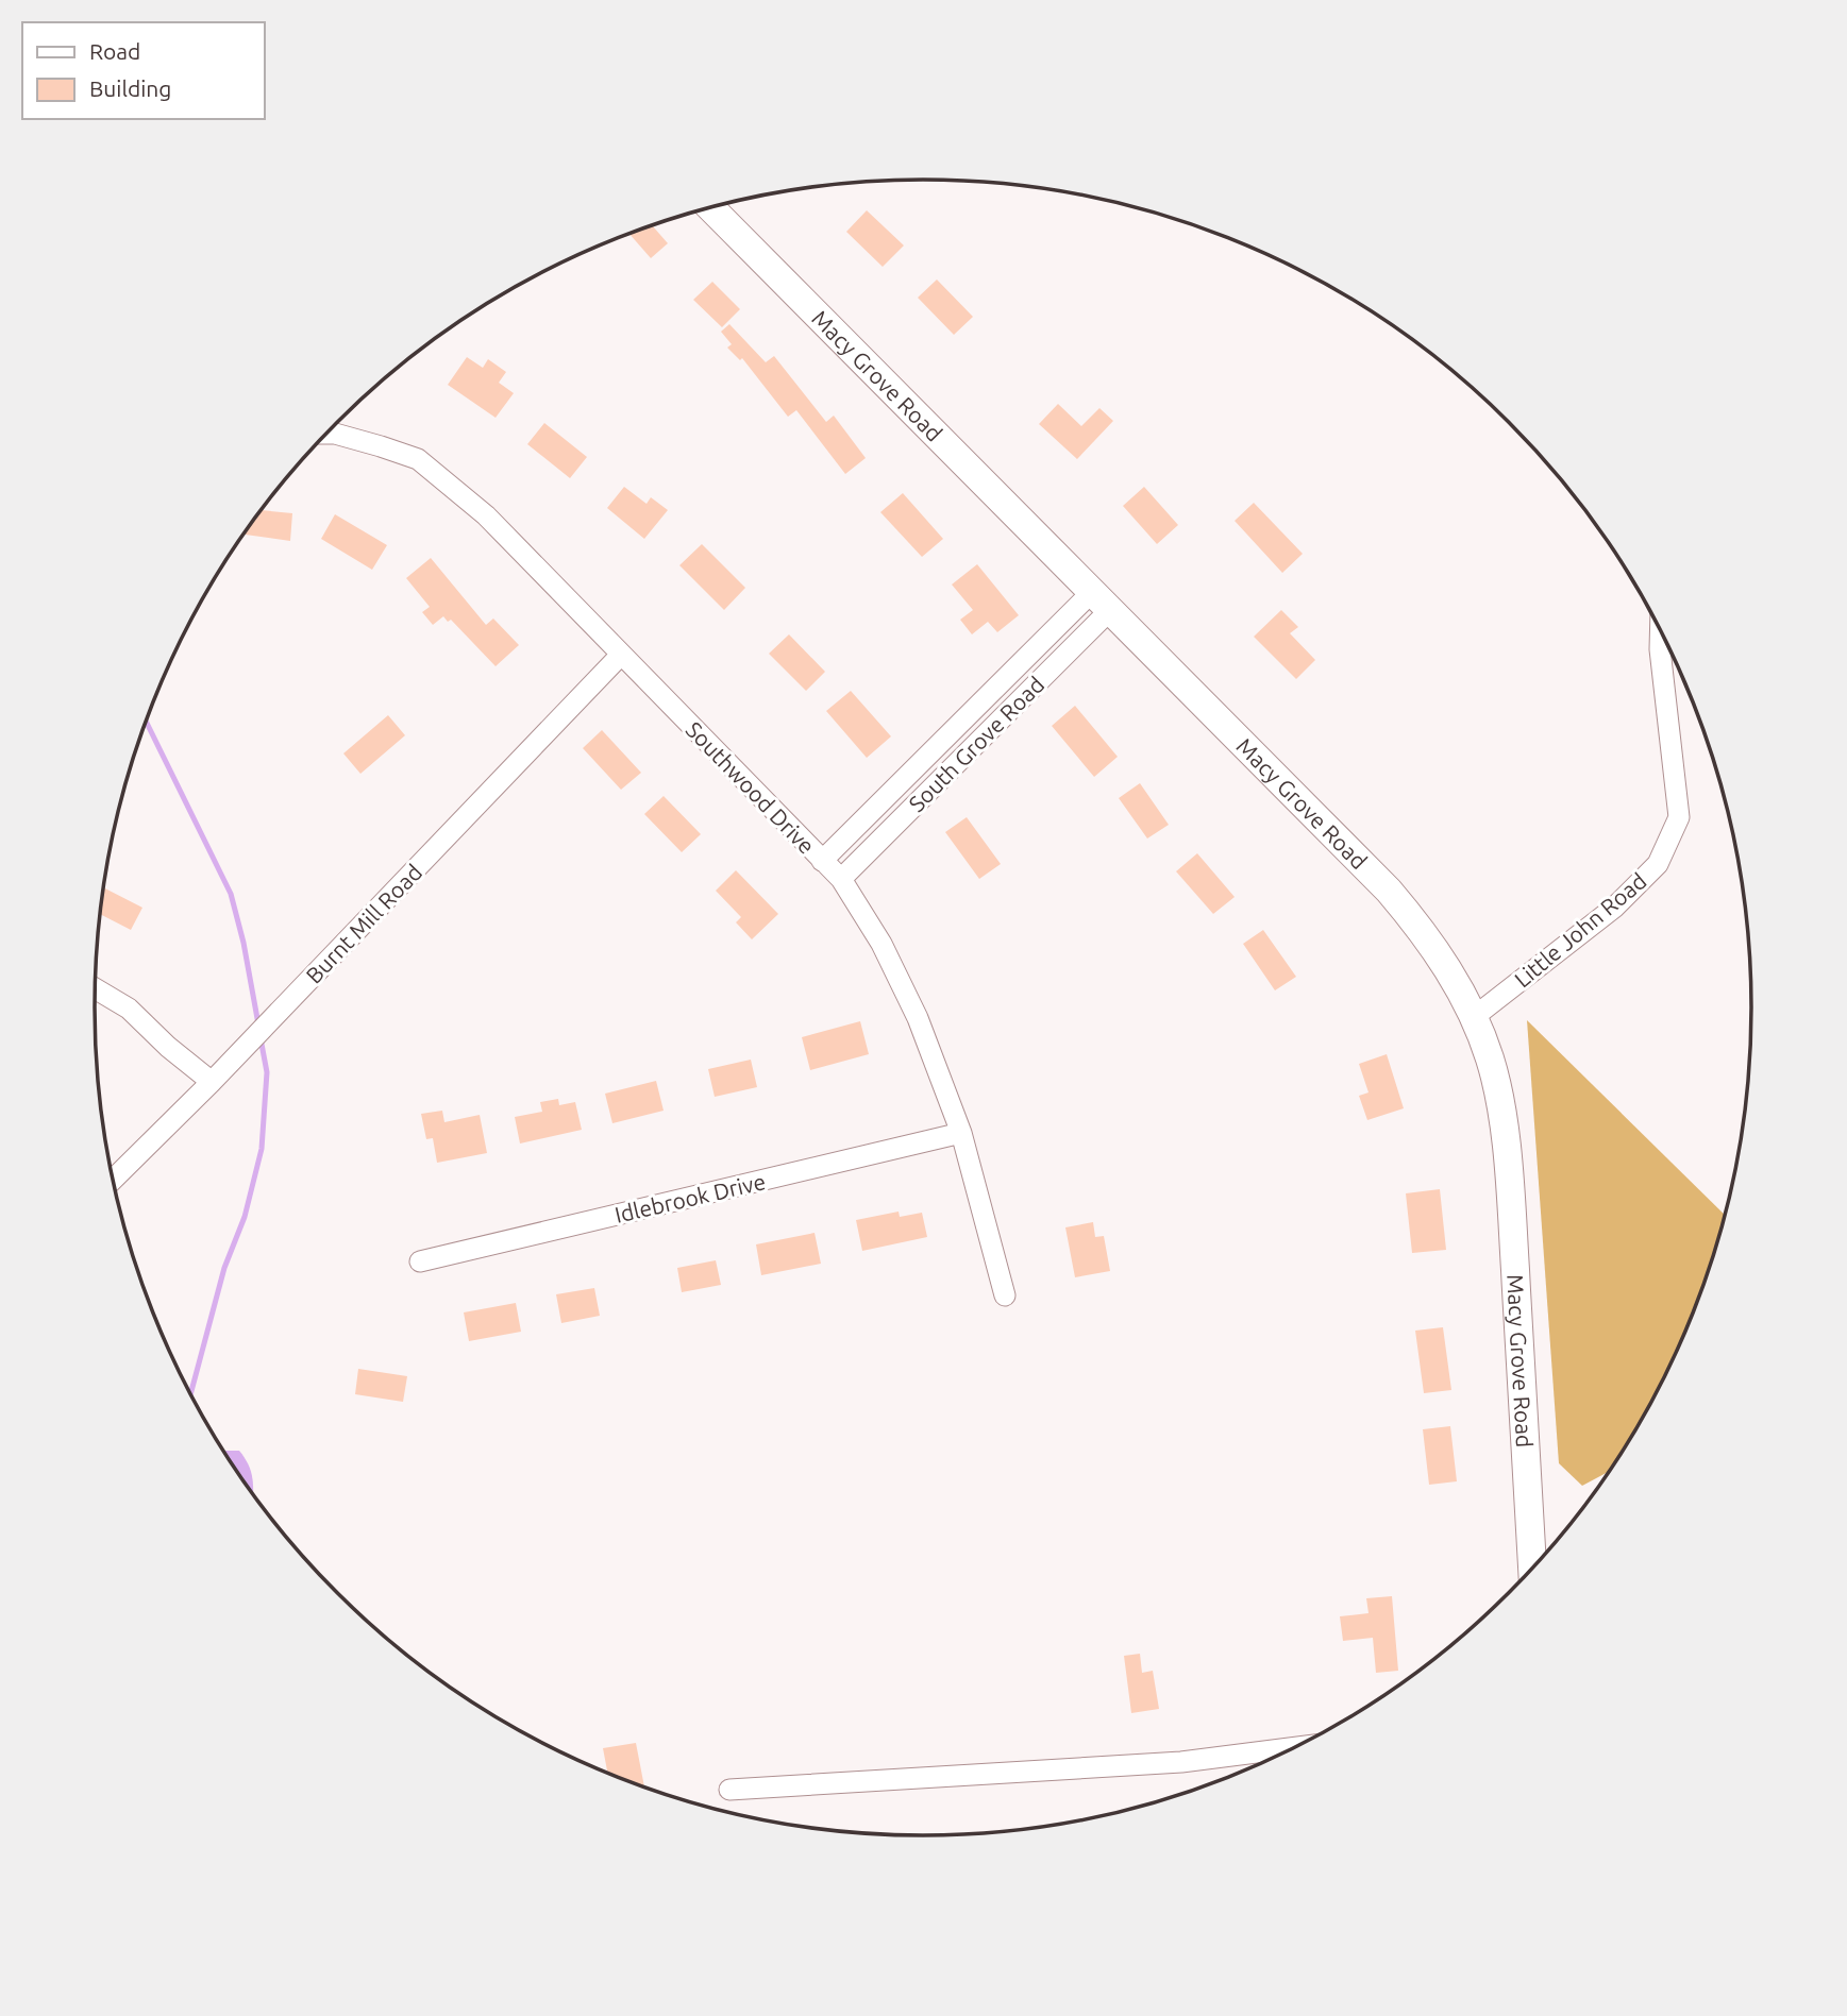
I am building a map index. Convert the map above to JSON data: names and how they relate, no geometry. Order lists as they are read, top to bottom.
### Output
{
  "streets": {
    "main road": ["Macy Grove Road"],
    "street": [
      "South Grove Road",
      "Southwood Drive",
      "Burnt Mill Road",
      "Little John Road",
      "Idlebrook Drive"
    ]
  },
  "crossings": [
    ["Macy Grove Road", "South Grove Road"],
    ["Macy Grove Road", "Little John Road"],
    ["South Grove Road", "Southwood Drive"],
    ["Southwood Drive", "Burnt Mill Road"],
    ["Southwood Drive", "Idlebrook Drive"]
  ],
  "legend": ["Road", "Building"]
}
